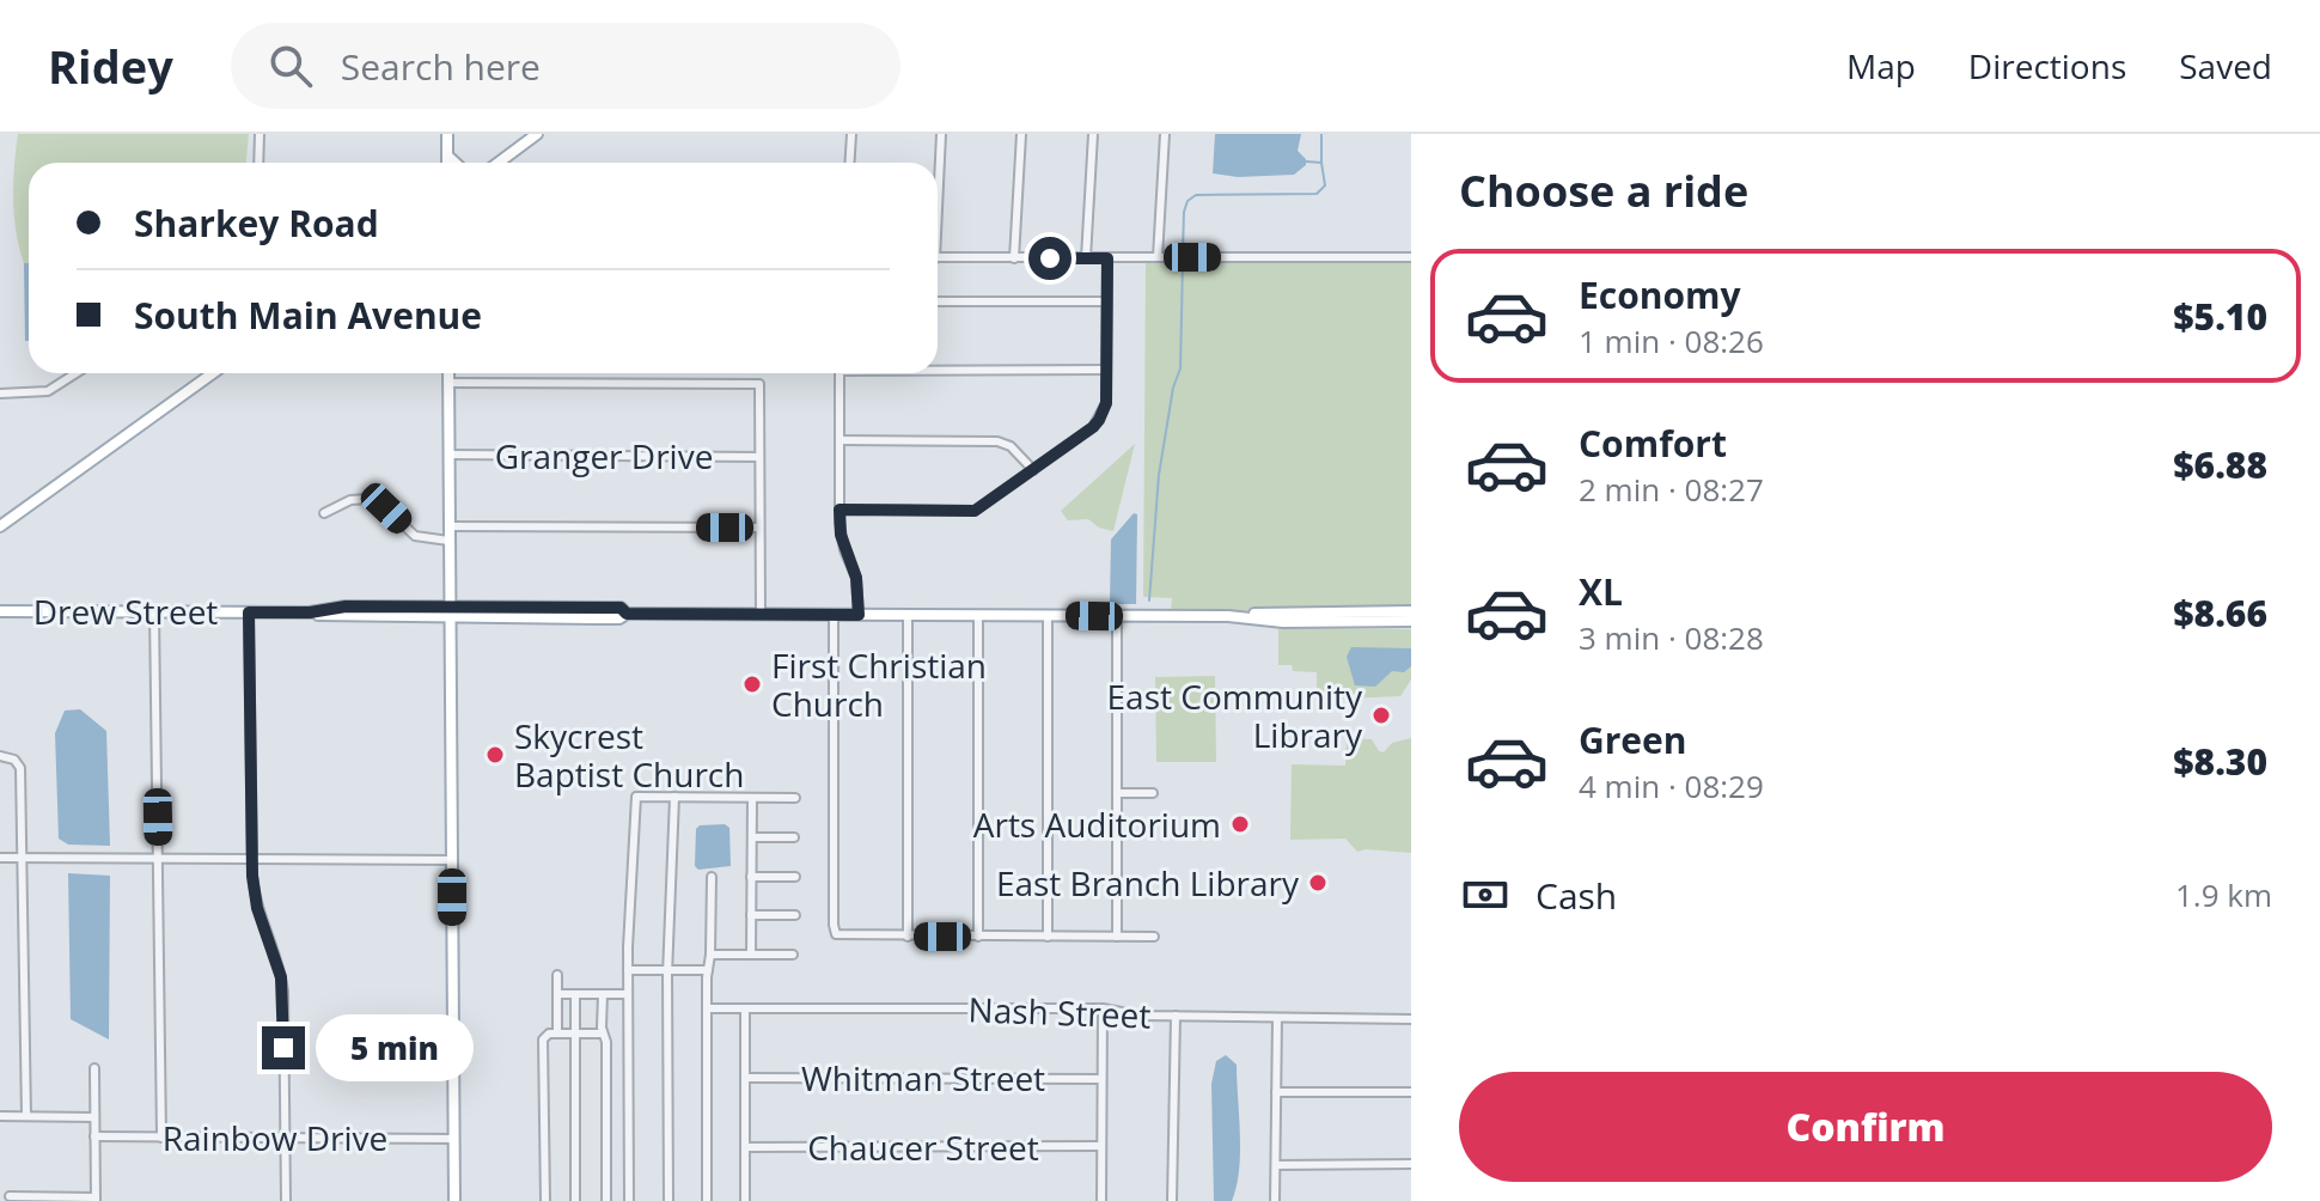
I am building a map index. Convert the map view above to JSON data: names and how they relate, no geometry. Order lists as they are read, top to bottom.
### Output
{
  "streets": {
    "main road": ["Drew Street"],
    "street": [
      "Granger Drive",
      "Nash Street",
      "Whitman Street",
      "Rainbow Drive",
      "Chaucer Street"
    ]
  },
  "places": [
    "First Christian Church",
    "East Community Library",
    "Skycrest Baptist Church",
    "Arts Auditorium",
    "East Branch Library"
  ],
  "page": {
    "header": "Ridey",
    "search": "Search here",
    "nav": ["Map", "Directions", "Saved"],
    "heading": "Choose a ride",
    "banner": ["Sharkey Road", "South Main Avenue"],
    "list": [
      {
        "name": "Economy",
        "note": "1 min · 08:26",
        "value": "$5.10"
      },
      {
        "name": "Comfort",
        "note": "2 min · 08:27",
        "value": "$6.88"
      },
      {
        "name": "XL",
        "note": "3 min · 08:28",
        "value": "$8.66"
      },
      {
        "name": "Green",
        "note": "4 min · 08:29",
        "value": "$8.30"
      }
    ],
    "pay": ["Cash", "1.9 km"],
    "bubble": "5 min",
    "buttons": "Confirm"
  }
}
